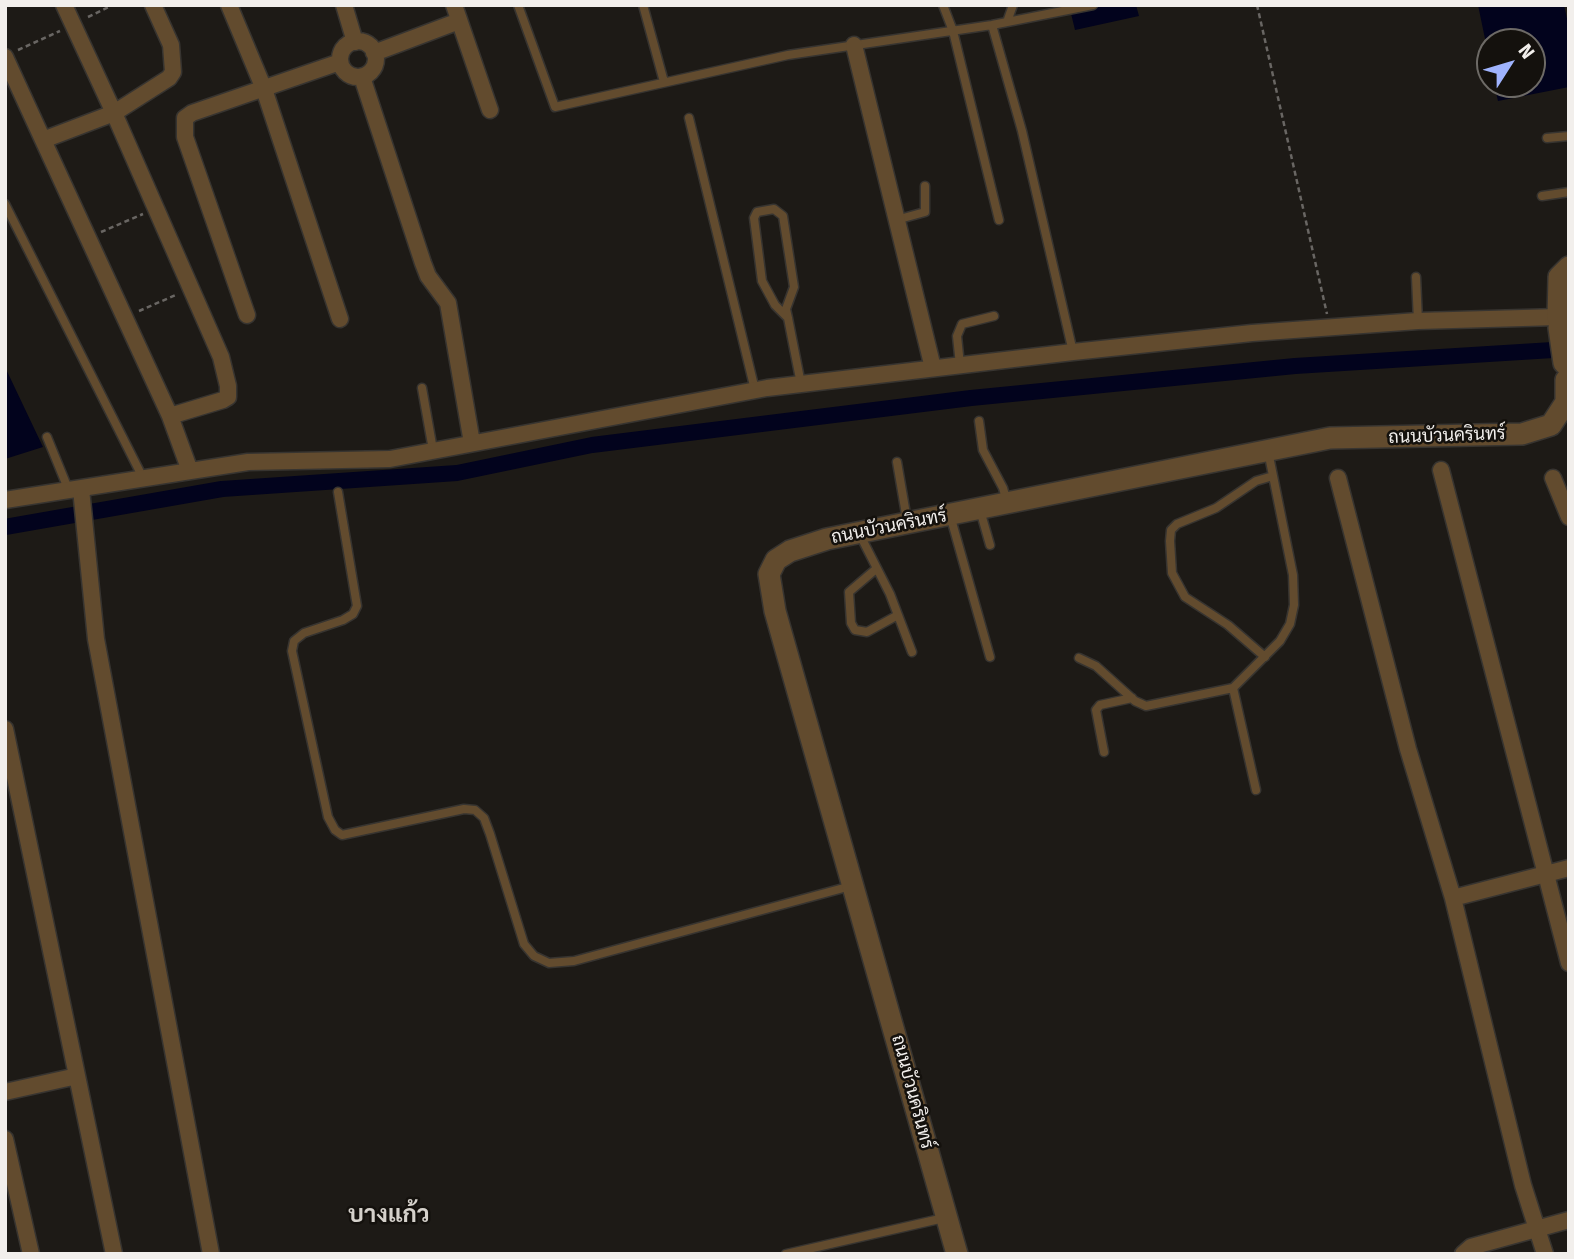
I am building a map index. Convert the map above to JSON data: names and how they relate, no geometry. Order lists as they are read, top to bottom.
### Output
{
  "streets": {
    "street": ["ถนนบัวนครินทร์"]
  },
  "districts": ["บางแก้ว"],
  "north": "top right"
}
